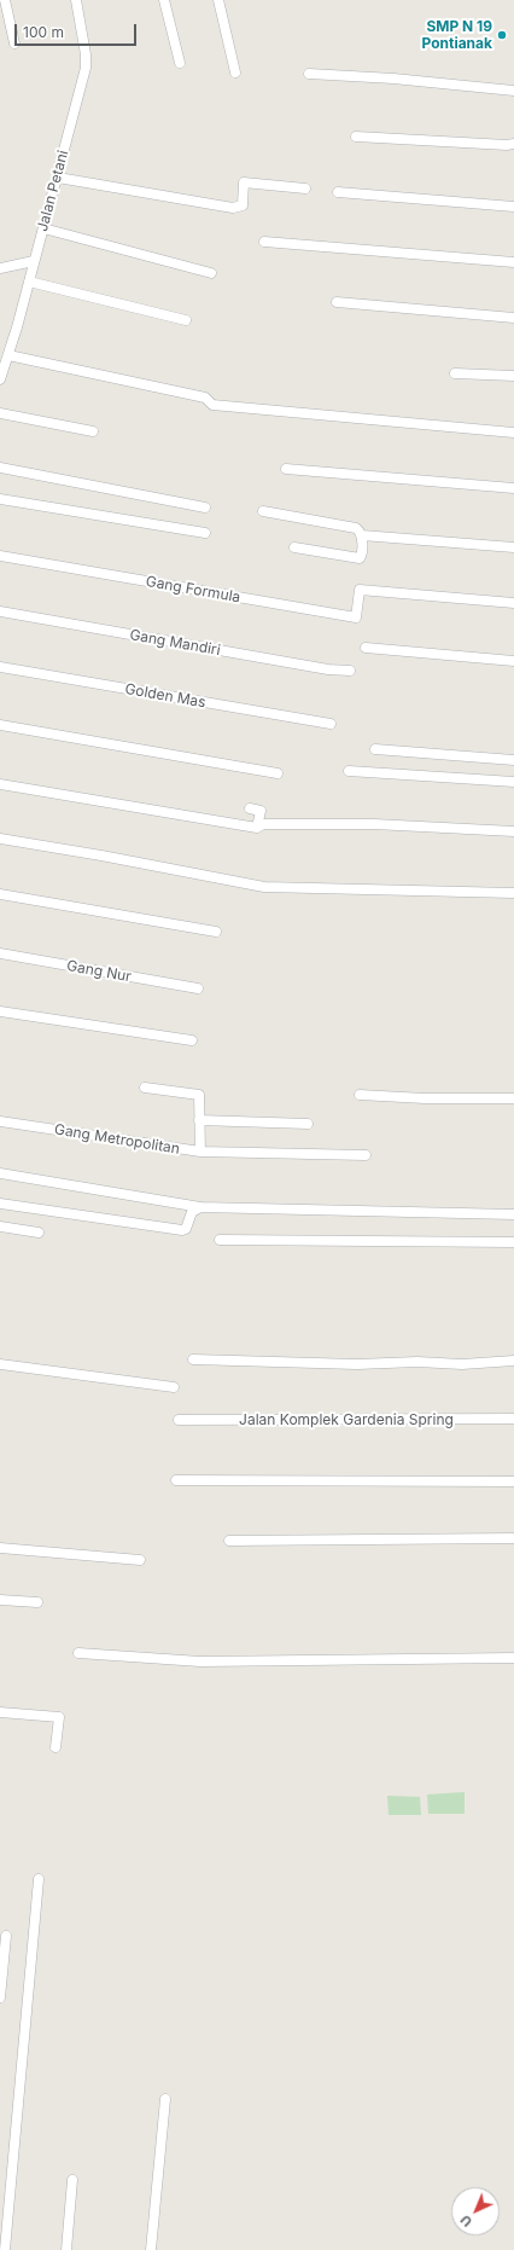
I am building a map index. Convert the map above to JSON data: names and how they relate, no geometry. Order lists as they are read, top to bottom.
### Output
{
  "streets": {
    "street": [
      "Jalan Petani",
      "Gang Formula",
      "Gang Mandiri",
      "Golden Mas",
      "Gang Nur",
      "Gang Metropolitan",
      "Jalan Komplek Gardenia Spring"
    ]
  },
  "places": ["SMP N 19 Pontianak"],
  "scale_bar": "100 m",
  "north": "bottom left"
}
